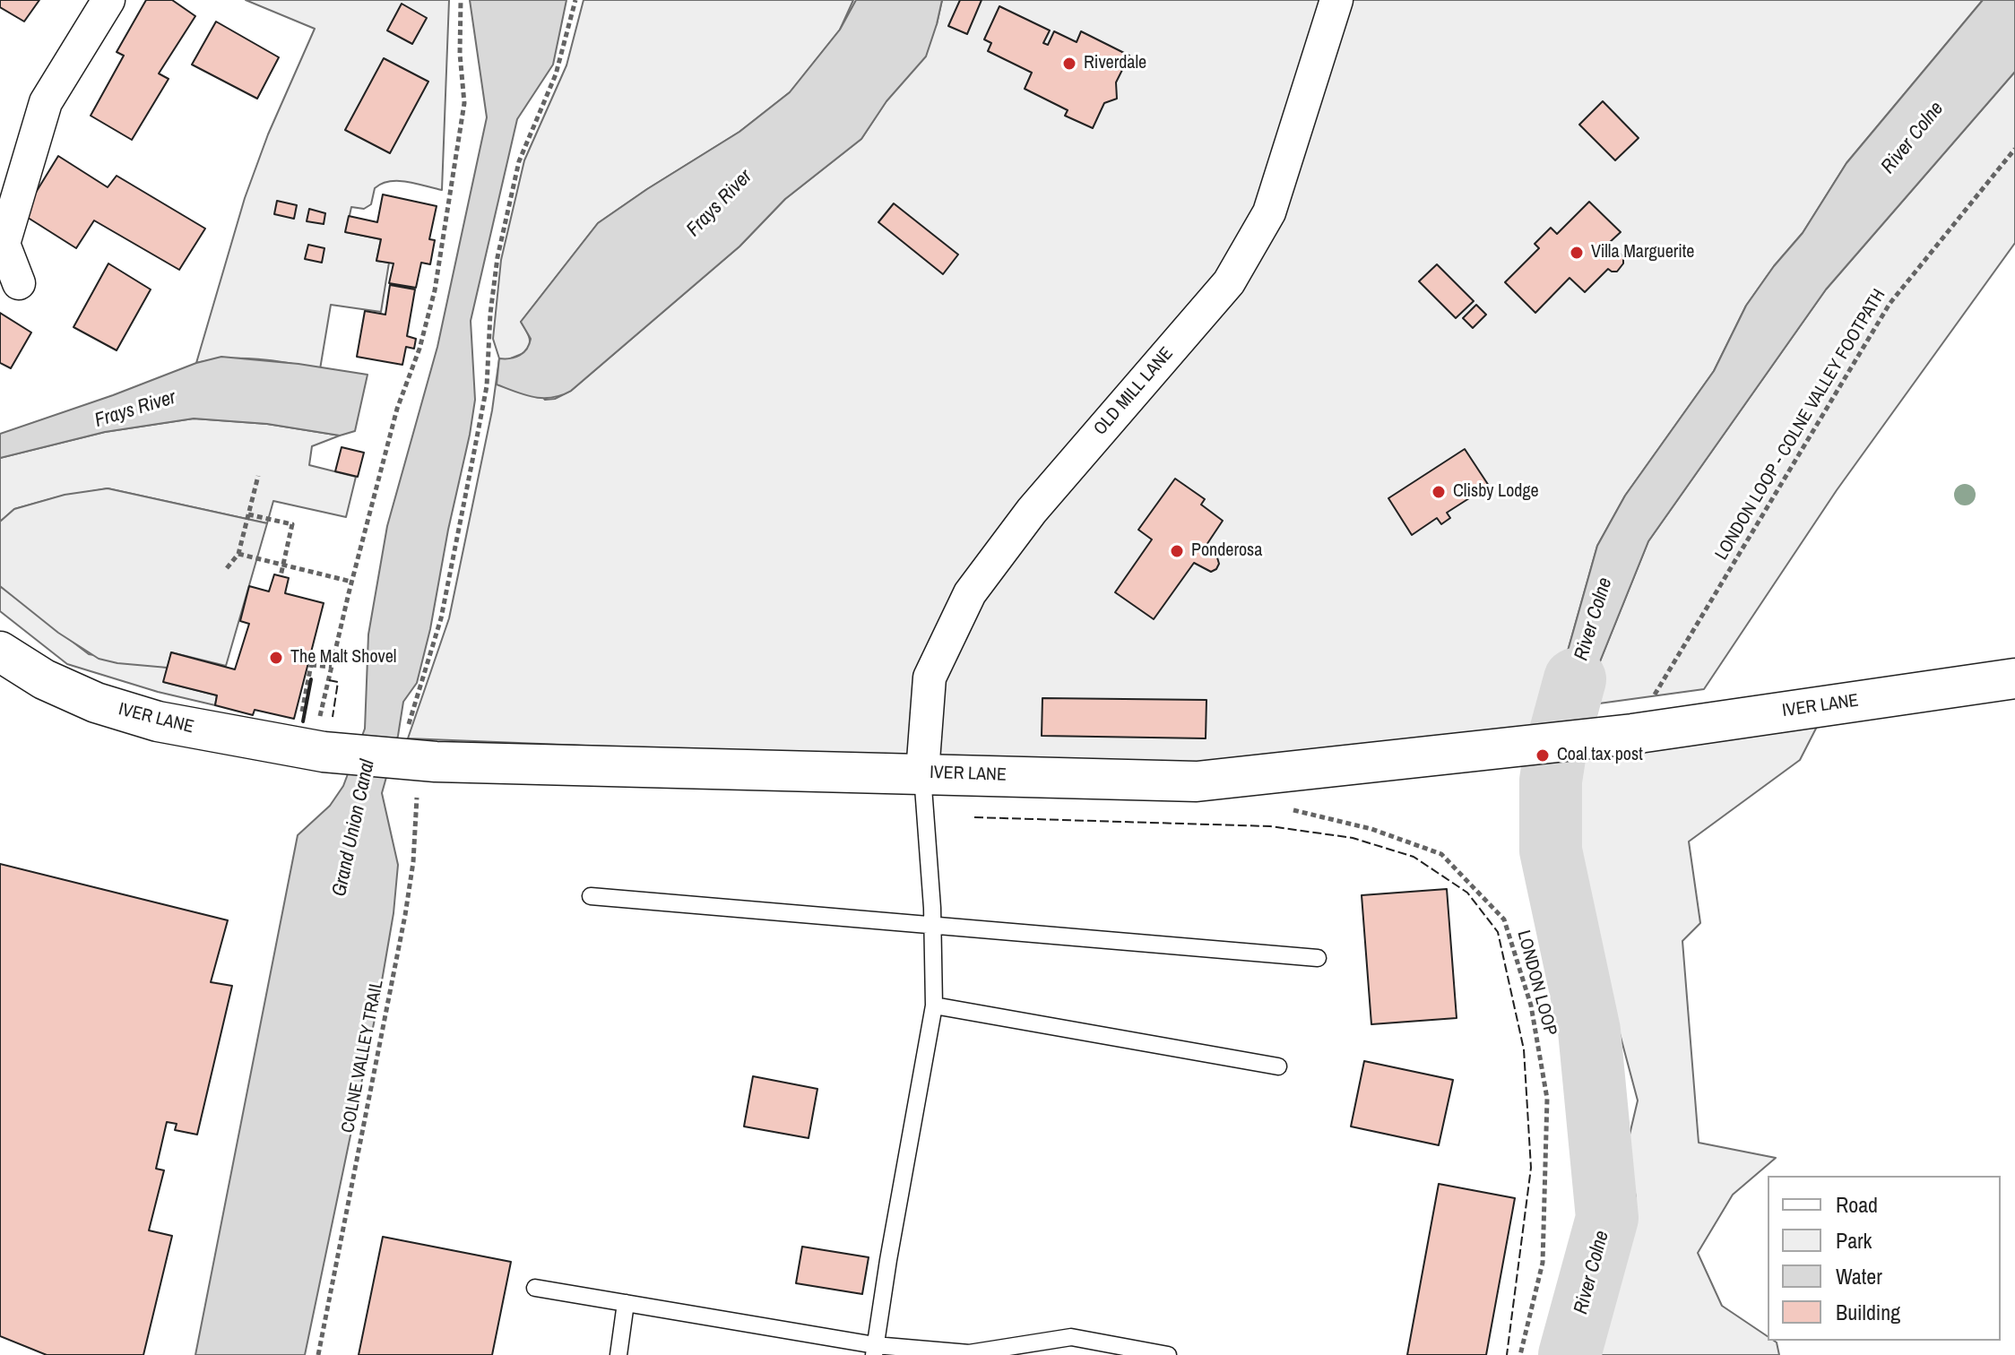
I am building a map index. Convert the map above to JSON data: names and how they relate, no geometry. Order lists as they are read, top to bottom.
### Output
{
  "streets": {
    "main road": ["IVER LANE"],
    "street": ["OLD MILL LANE"],
    "path": ["LONDON LOOP - COLNE VALLEY FOOTPATH", "LONDON LOOP", "COLNE VALLEY TRAIL"]
  },
  "crossings": [
    ["OLD MILL LANE", "IVER LANE"],
    ["LONDON LOOP - COLNE VALLEY FOOTPATH", "IVER LANE"],
    ["IVER LANE", "COLNE VALLEY TRAIL"]
  ],
  "water": ["River Colne", "Frays River", "Grand Union Canal"],
  "places": [
    "Riverdale",
    "Villa Marguerite",
    "Clisby Lodge",
    "Ponderosa",
    "The Malt Shovel",
    "Coal tax post"
  ],
  "legend": [
    "Road",
    "Park",
    "Water",
    "Building"
  ]
}
